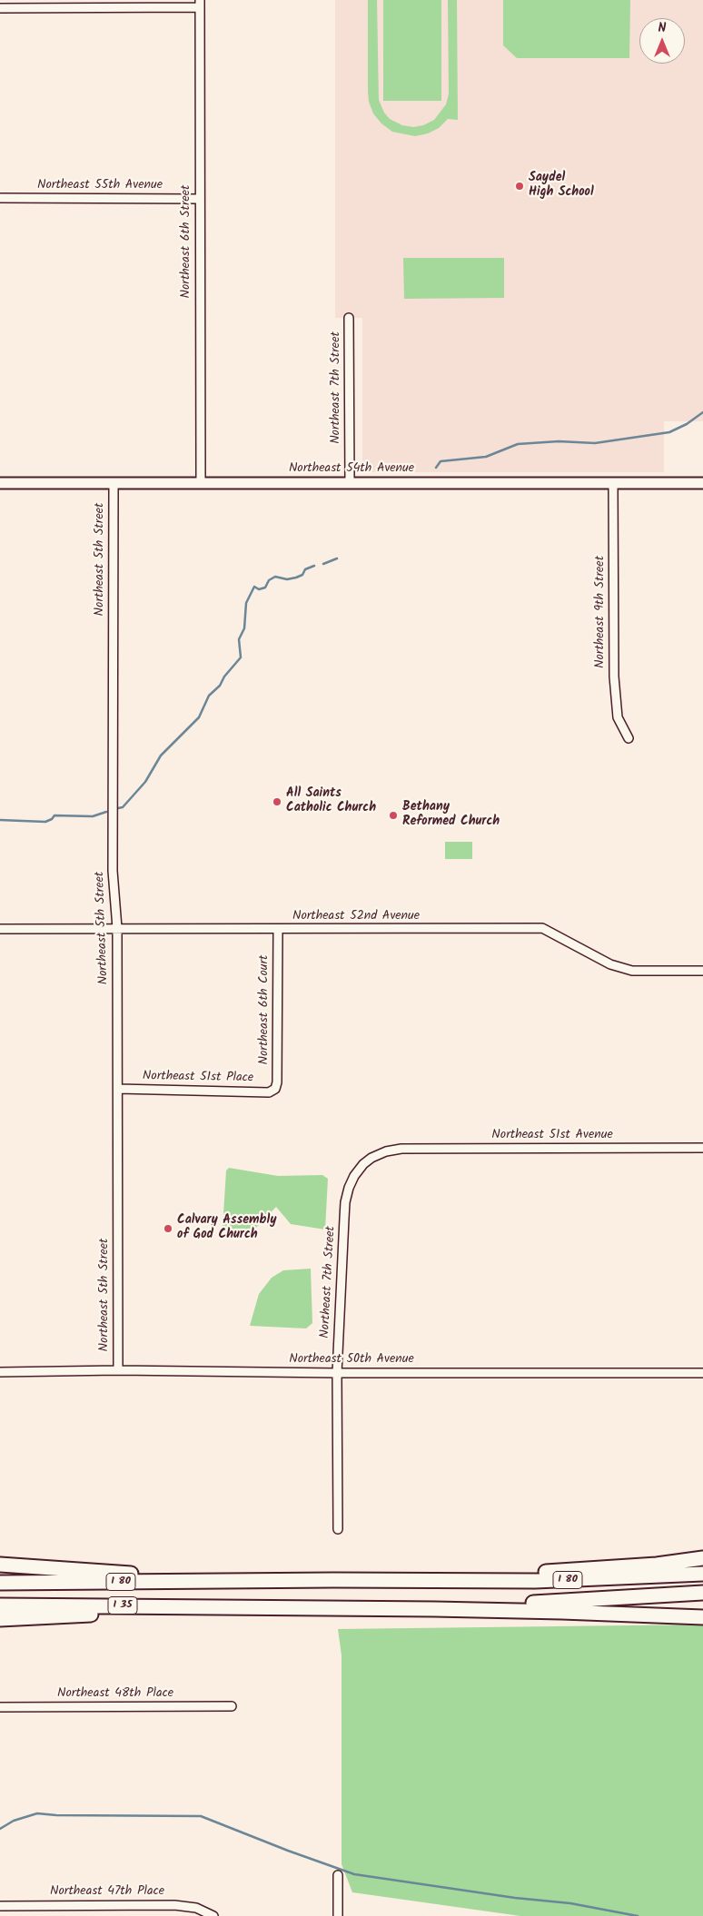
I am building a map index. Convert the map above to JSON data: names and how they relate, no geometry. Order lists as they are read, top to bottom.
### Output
{
  "streets": {
    "highway": ["I 80", "I 35"],
    "main road": ["Northeast 54th Avenue"],
    "street": [
      "Northeast 55th Avenue",
      "Northeast 6th Street",
      "Northeast 7th Street",
      "Northeast 5th Street",
      "Northeast 9th Street",
      "Northeast 52nd Avenue",
      "Northeast 6th Court",
      "Northeast 51st Place",
      "Northeast 51st Avenue",
      "Northeast 50th Avenue",
      "Northeast 48th Place",
      "Northeast 47th Place"
    ]
  },
  "crossings": [
    ["Northeast 55th Avenue", "Northeast 6th Street"],
    ["Northeast 6th Street", "Northeast 54th Avenue"],
    ["Northeast 7th Street", "Northeast 54th Avenue"],
    ["Northeast 7th Street", "Northeast 51st Avenue"],
    ["Northeast 7th Street", "Northeast 50th Avenue"],
    ["Northeast 54th Avenue", "Northeast 5th Street"],
    ["Northeast 54th Avenue", "Northeast 9th Street"],
    ["Northeast 5th Street", "Northeast 52nd Avenue"],
    ["Northeast 5th Street", "Northeast 51st Place"],
    ["Northeast 5th Street", "Northeast 50th Avenue"],
    ["Northeast 52nd Avenue", "Northeast 6th Court"],
    ["Northeast 6th Court", "Northeast 51st Place"]
  ],
  "places": [
    "Saydel High School",
    "All Saints Catholic Church",
    "Bethany Reformed Church",
    "Calvary Assembly of God Church"
  ],
  "north": "top"
}
